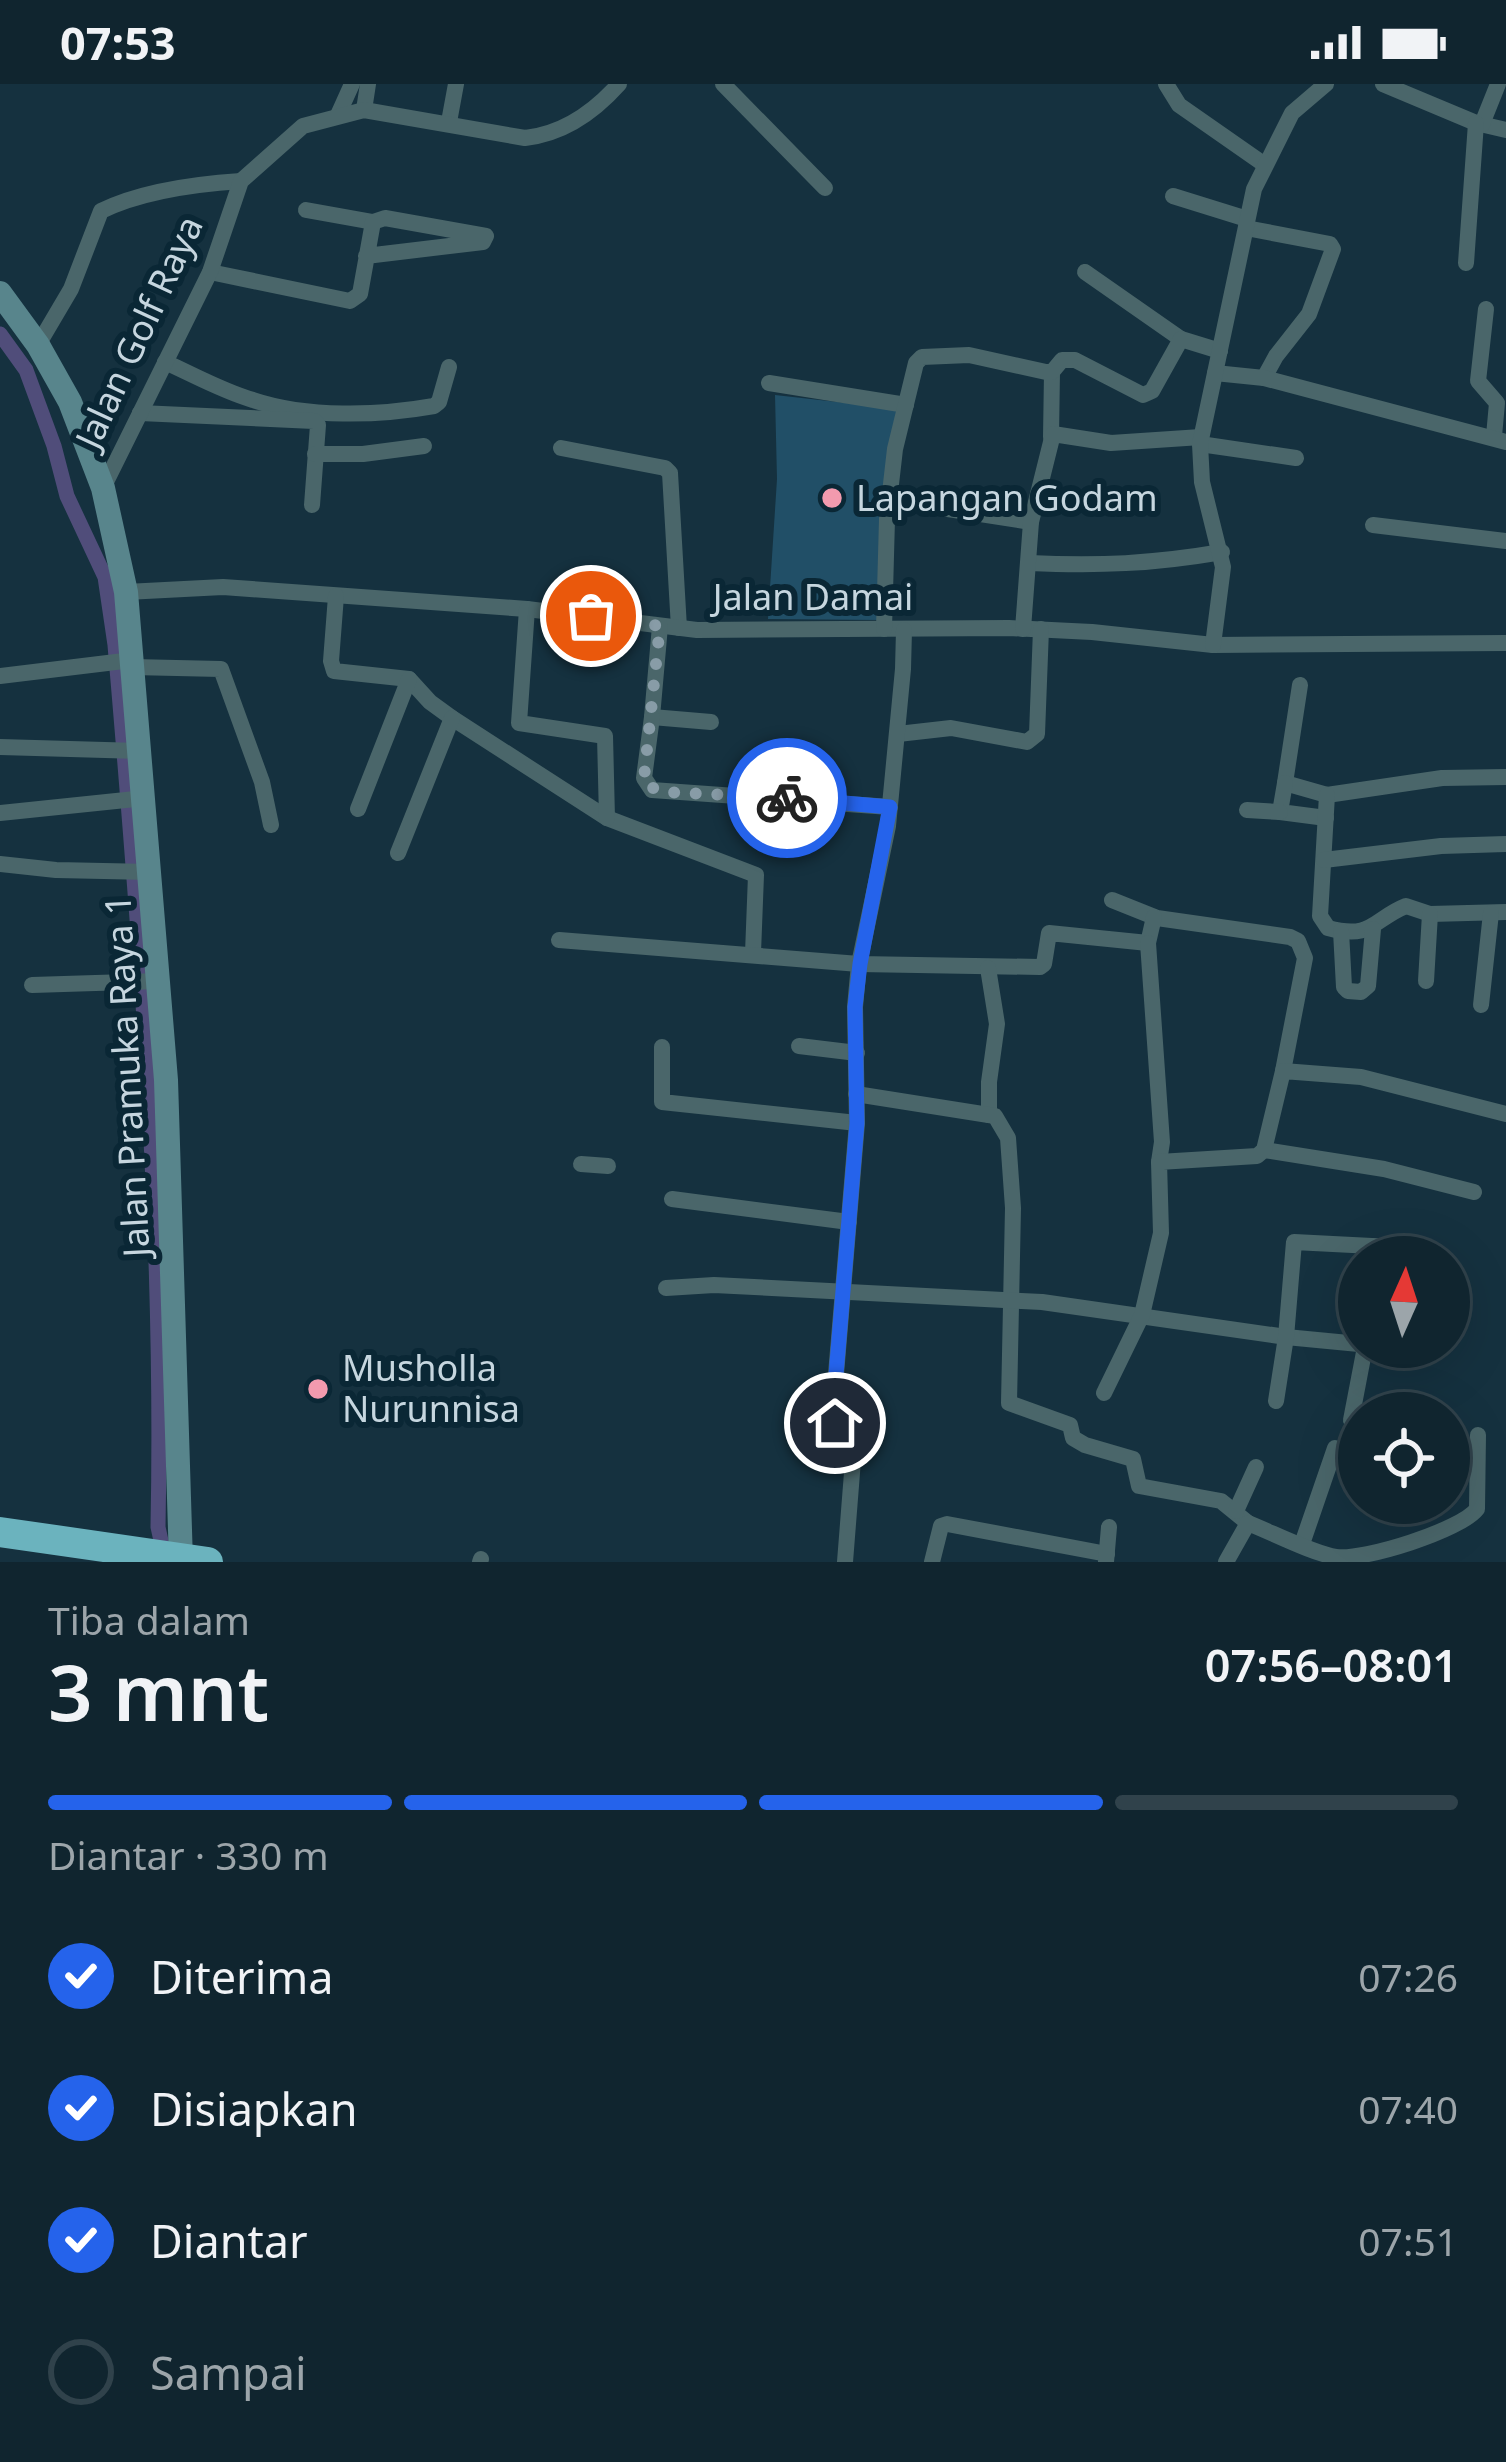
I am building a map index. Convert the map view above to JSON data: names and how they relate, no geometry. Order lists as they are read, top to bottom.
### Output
{
  "streets": {
    "main road": ["Jalan Pramuka Raya 1"],
    "street": ["Jalan Golf Raya", "Jalan Damai"]
  },
  "crossings": [
    ["Jalan Golf Raya", "Jalan Pramuka Raya 1"],
    ["Jalan Damai", "Jalan Pramuka Raya 1"]
  ],
  "places": ["Lapangan Godam", "Musholla Nurunnisa"],
  "north": "top",
  "page": {
    "status": "07:53",
    "heading": ["3 mnt", "Tiba dalam", "07:56–08:01"],
    "bar": "Diantar · 330 m",
    "list": [
      ["Diterima", "07:26"],
      ["Disiapkan", "07:40"],
      ["Diantar", "07:51"],
      "Sampai"
    ]
  }
}
